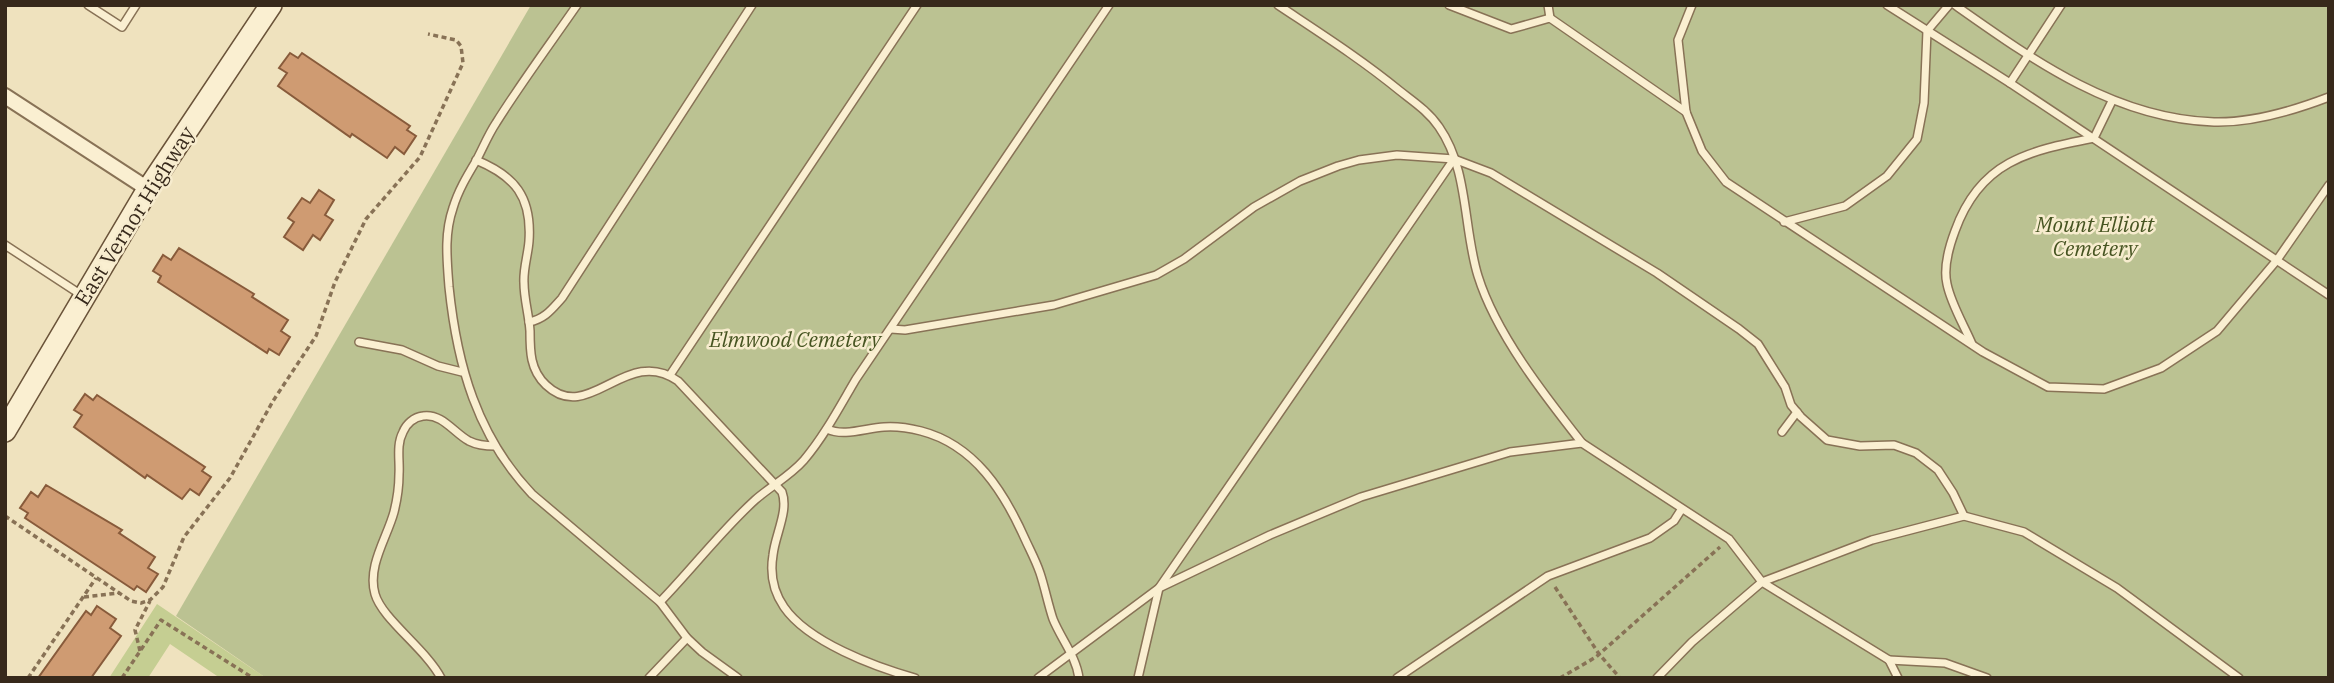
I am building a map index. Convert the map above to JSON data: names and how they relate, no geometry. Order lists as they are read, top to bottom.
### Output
{
  "streets": {
    "street": ["East Vernor Highway"]
  },
  "parks": ["Mount Elliott Cemetery", "Elmwood Cemetery"]
}
